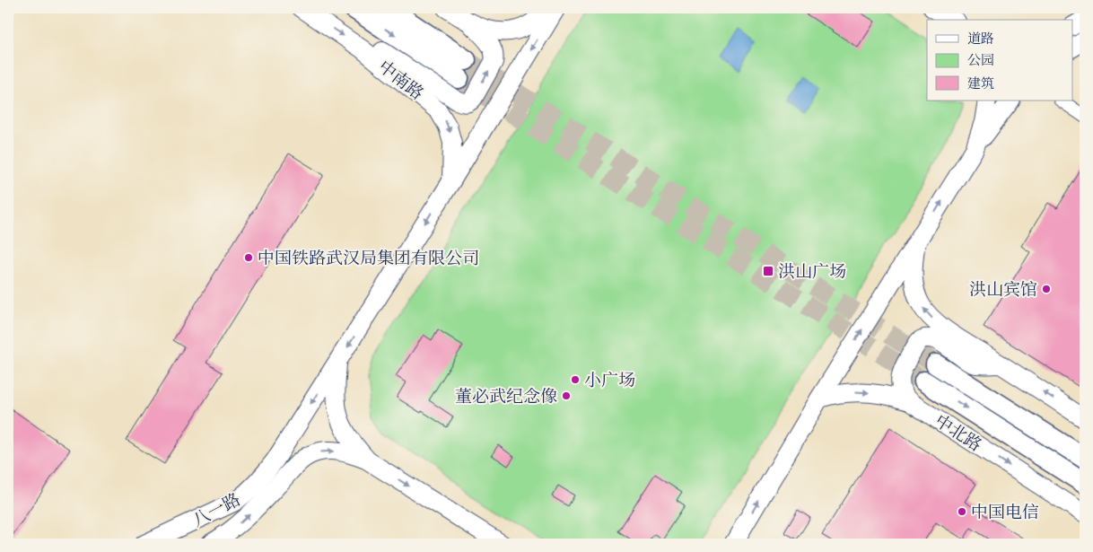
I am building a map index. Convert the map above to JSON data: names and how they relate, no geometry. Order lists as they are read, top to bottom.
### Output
{
  "streets": {
    "main road": ["中南路", "中北路", "八一路"]
  },
  "crossings": [
    ["中南路", "八一路"]
  ],
  "one_way": ["八一路"],
  "places": {
    "other": [
      "中国铁路武汉局集团有限公司",
      "洪山宾馆",
      "小广场",
      "董必武纪念像",
      "中国电信"
    ],
    "transit": ["洪山广场"]
  },
  "legend": ["道路", "公园", "建筑"]
}
